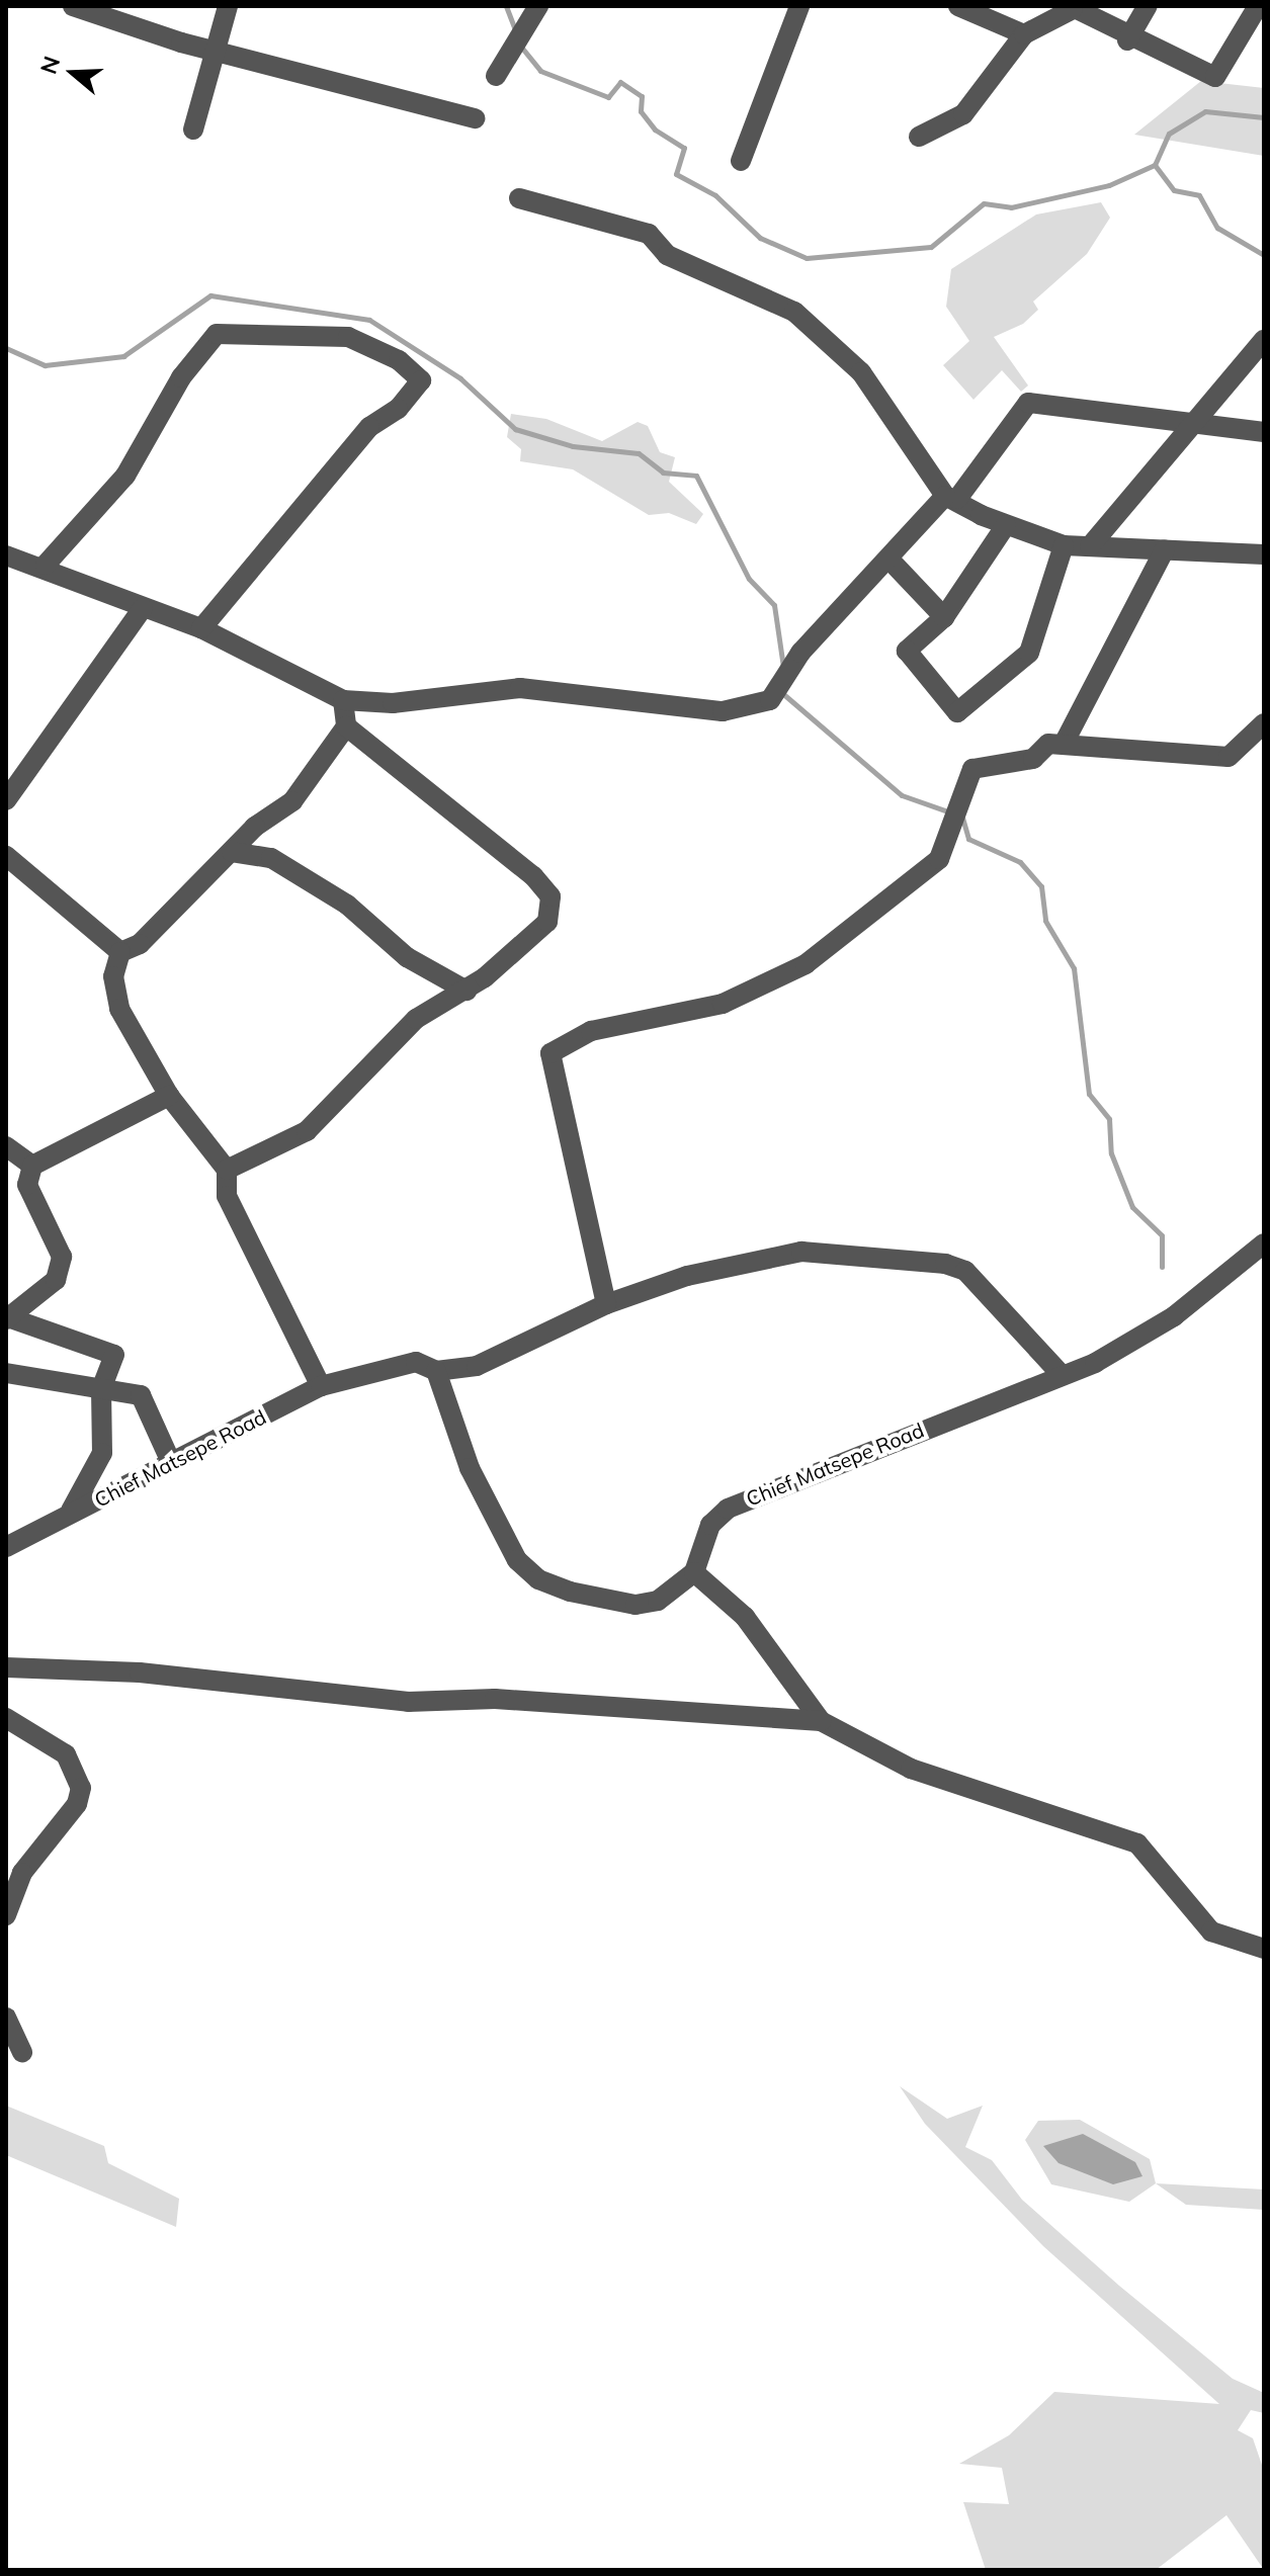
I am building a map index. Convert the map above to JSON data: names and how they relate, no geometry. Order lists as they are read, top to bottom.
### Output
{
  "streets": {
    "street": ["Chief Matsepe Road"]
  },
  "north": "left"
}
